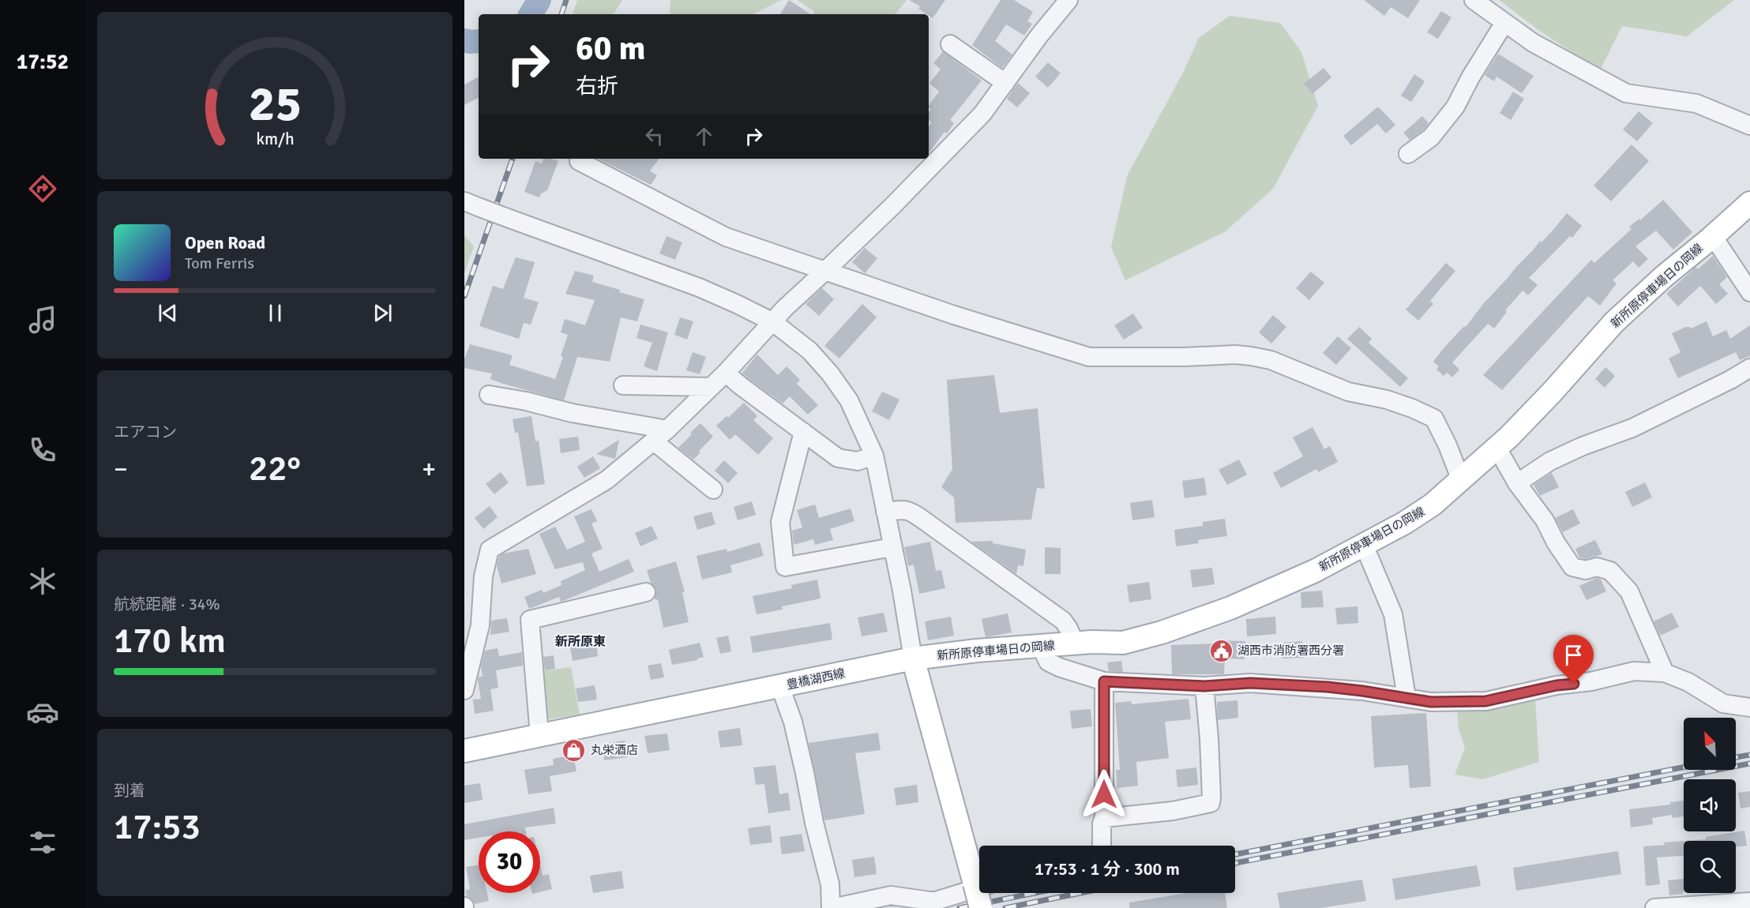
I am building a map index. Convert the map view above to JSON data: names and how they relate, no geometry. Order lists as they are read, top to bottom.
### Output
{
  "streets": {
    "main road": ["新所原停車場日の岡線", "豊橋湖西線"]
  },
  "crossings": [
    ["新所原停車場日の岡線", "豊橋湖西線"]
  ],
  "districts": ["新所原東"],
  "places": {
    "public building": ["湖西市消防署西分署"],
    "shop": ["丸栄酒店"]
  },
  "north": "top left",
  "page": {
    "tabs": "17:52",
    "turn": ["60 m", "右折"],
    "song": ["Open Road", "Tom Ferris"],
    "tile": [
      "エアコン",
      ["航続距離 · 34%", "170 km"],
      ["到着", "17:53"]
    ],
    "heat": ["−", "22°", "+"],
    "limit": "30",
    "trip": "17:53 · 1 分 · 300 m",
    "gauge": ["25", "km/h"]
  }
}
